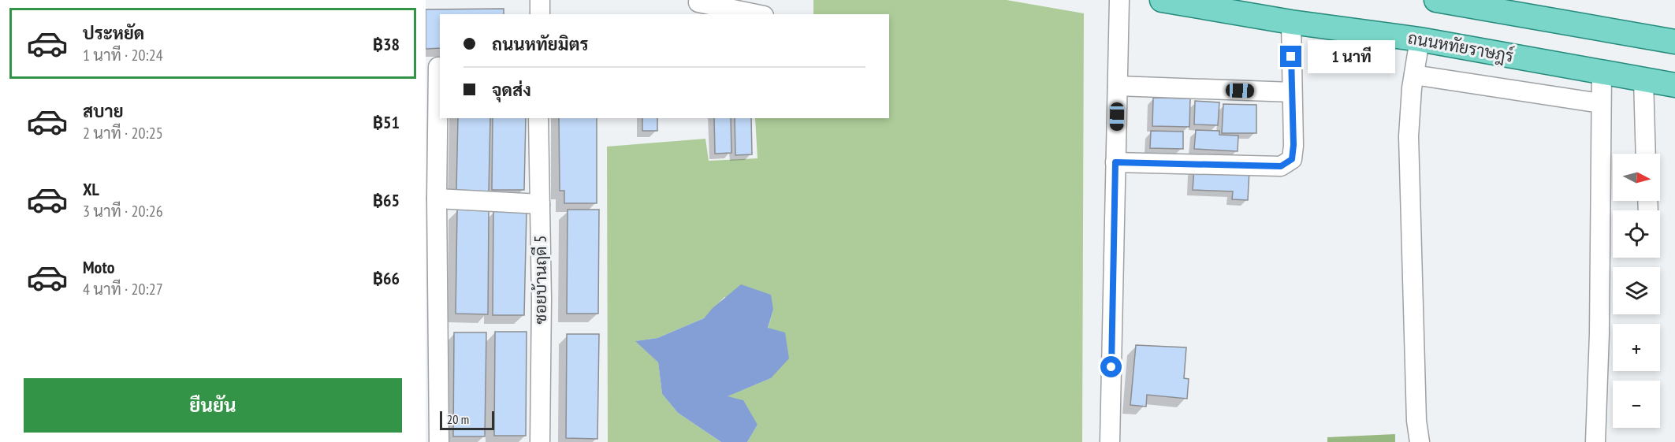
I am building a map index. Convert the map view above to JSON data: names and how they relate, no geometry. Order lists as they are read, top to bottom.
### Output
{
  "streets": {
    "main road": ["ถนนหทัยราษฎร์"],
    "street": ["ซอยบ้านฤดี 5"]
  },
  "scale_bar": "20 m",
  "north": "right",
  "page": {
    "list": [
      {
        "name": "ประหยัด",
        "note": "1 นาที · 20:24",
        "value": "฿38"
      },
      {
        "name": "สบาย",
        "note": "2 นาที · 20:25",
        "value": "฿51"
      },
      {
        "name": "XL",
        "note": "3 นาที · 20:26",
        "value": "฿65"
      },
      {
        "name": "Moto",
        "note": "4 นาที · 20:27",
        "value": "฿66"
      }
    ],
    "banner": ["ถนนหทัยมิตร", "จุดส่ง"],
    "bubble": "1 นาที",
    "map_buttons": ["+", "−"],
    "buttons": "ยืนยัน",
    "scale": "20 m"
  }
}
